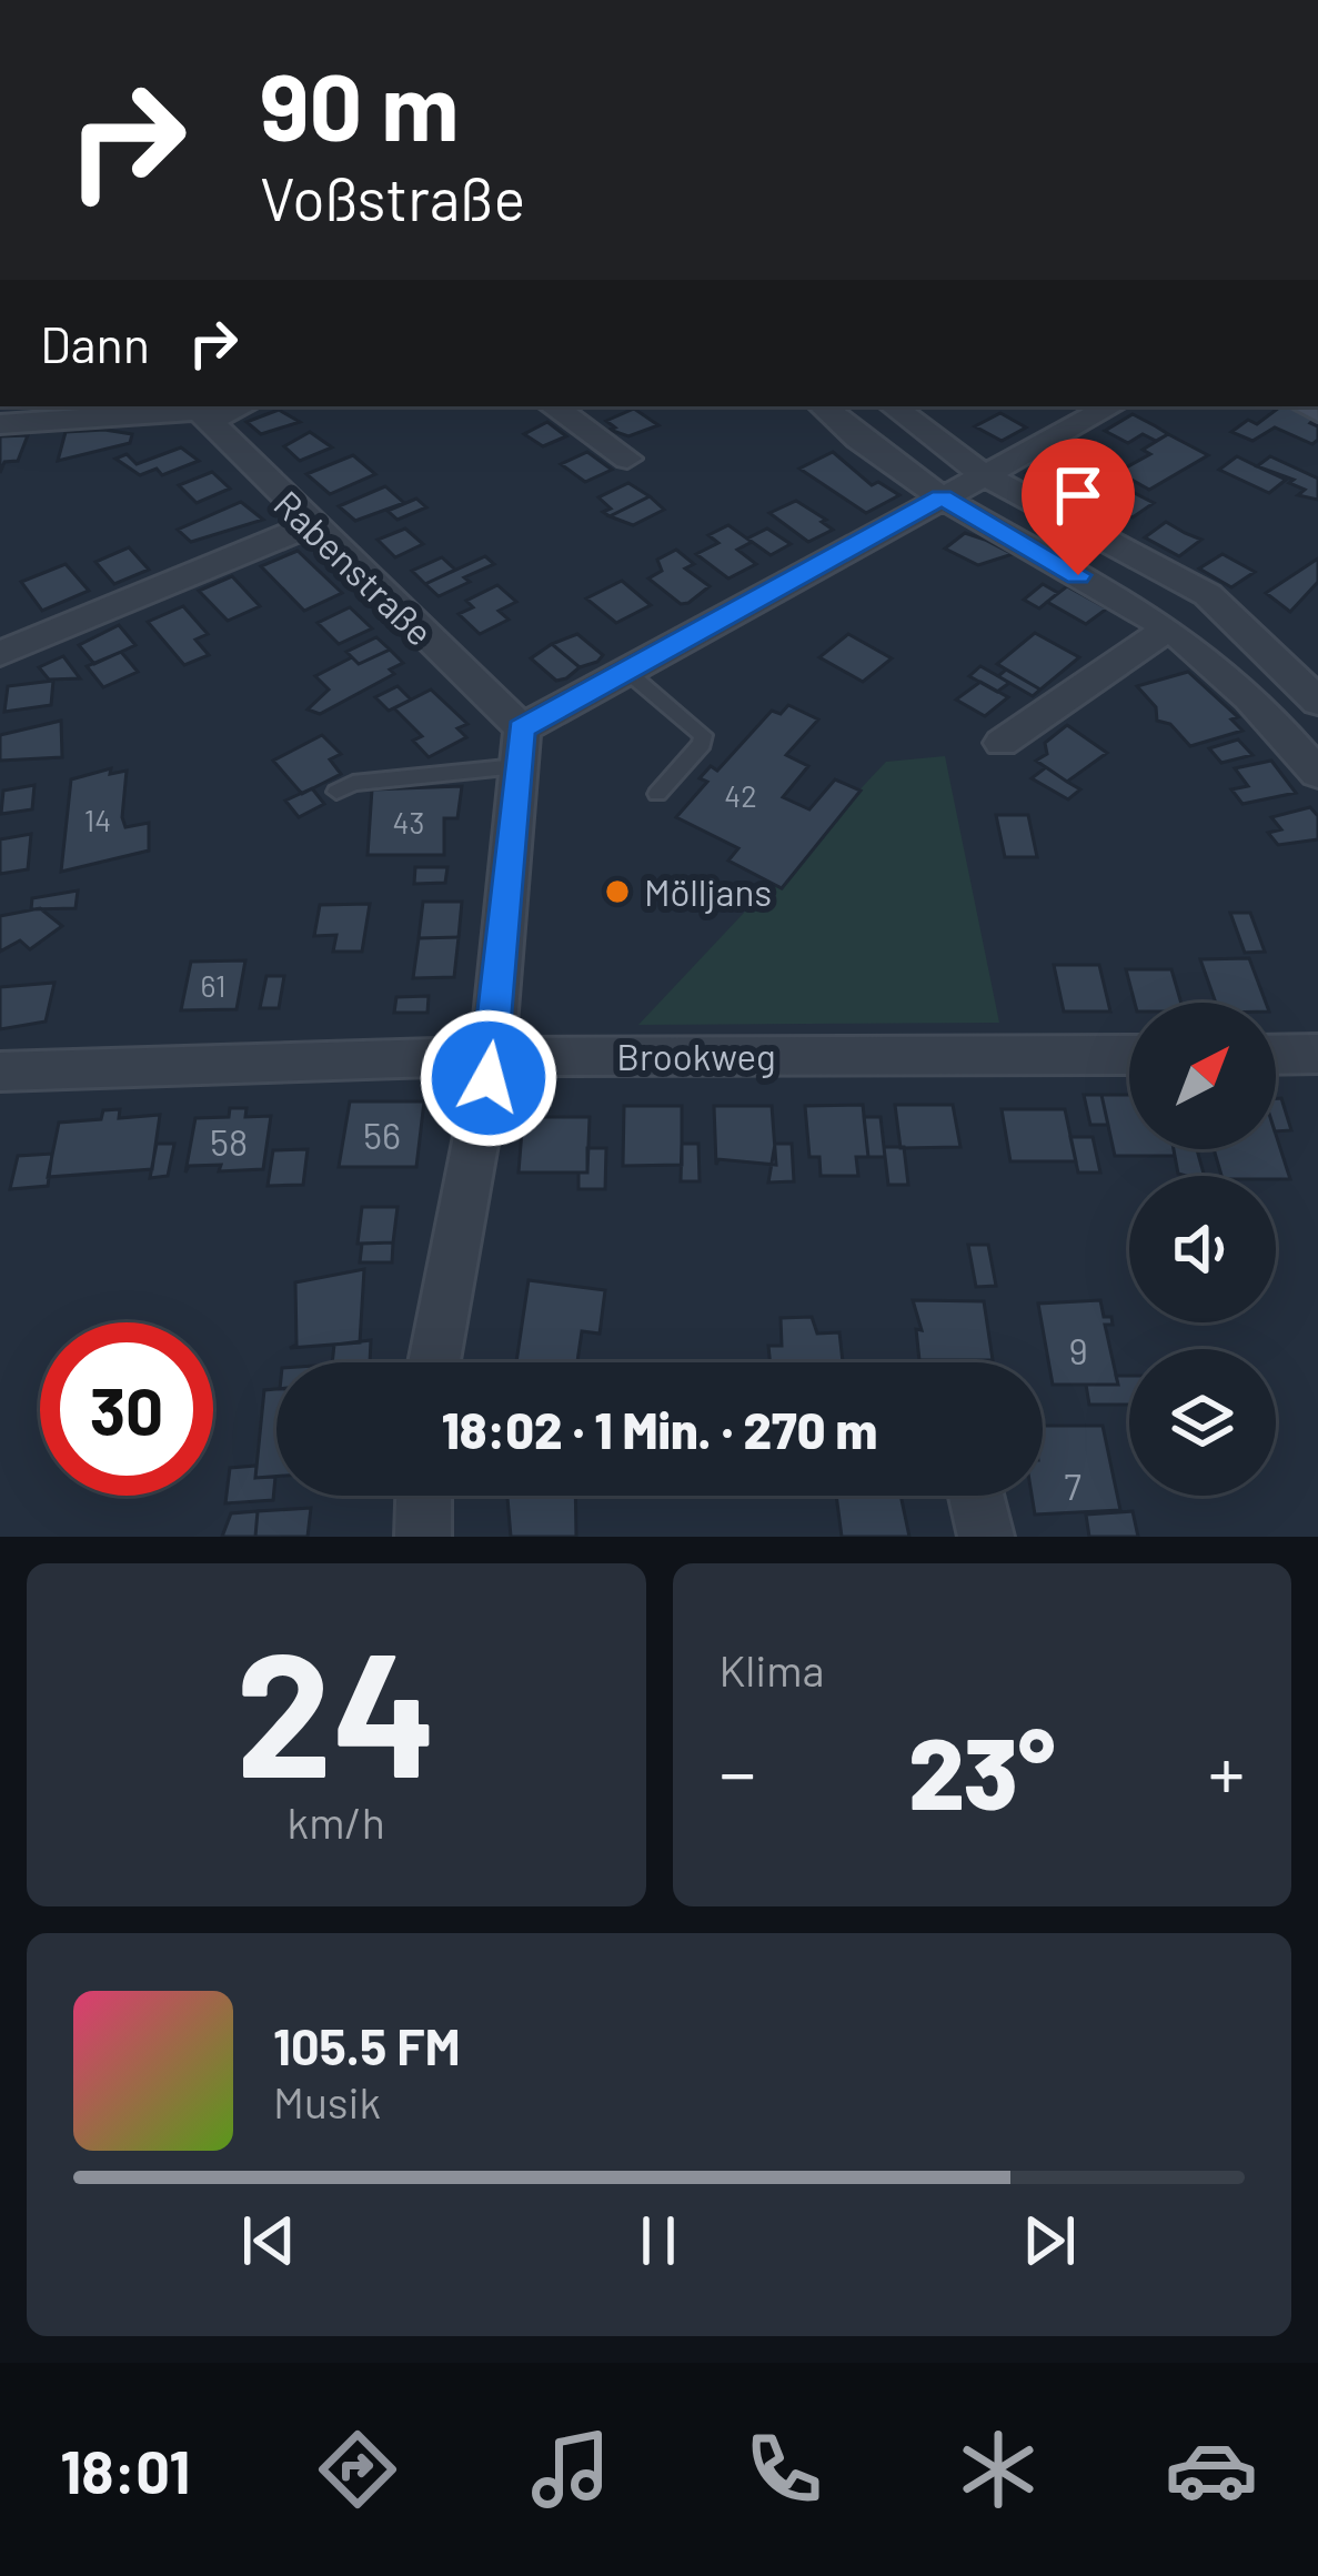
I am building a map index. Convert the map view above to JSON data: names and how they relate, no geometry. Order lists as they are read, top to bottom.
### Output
{
  "streets": {
    "street": ["Rabenstraße", "Brookweg"]
  },
  "places": ["Mölljans"],
  "house_numbers": [
    "42",
    "14",
    "43",
    "61",
    "56",
    "58",
    "9",
    "7"
  ],
  "north": "top right",
  "page": {
    "turn": ["90 m", "Voßstraße"],
    "then": "Dann",
    "limit": "30",
    "trip": "18:02 · 1 Min. · 270 m",
    "tile": [
      ["24", "km/h"],
      "Klima"
    ],
    "heat": ["−", "23°", "+"],
    "song": ["105.5 FM", "Musik"],
    "tabs": "18:01"
  }
}
